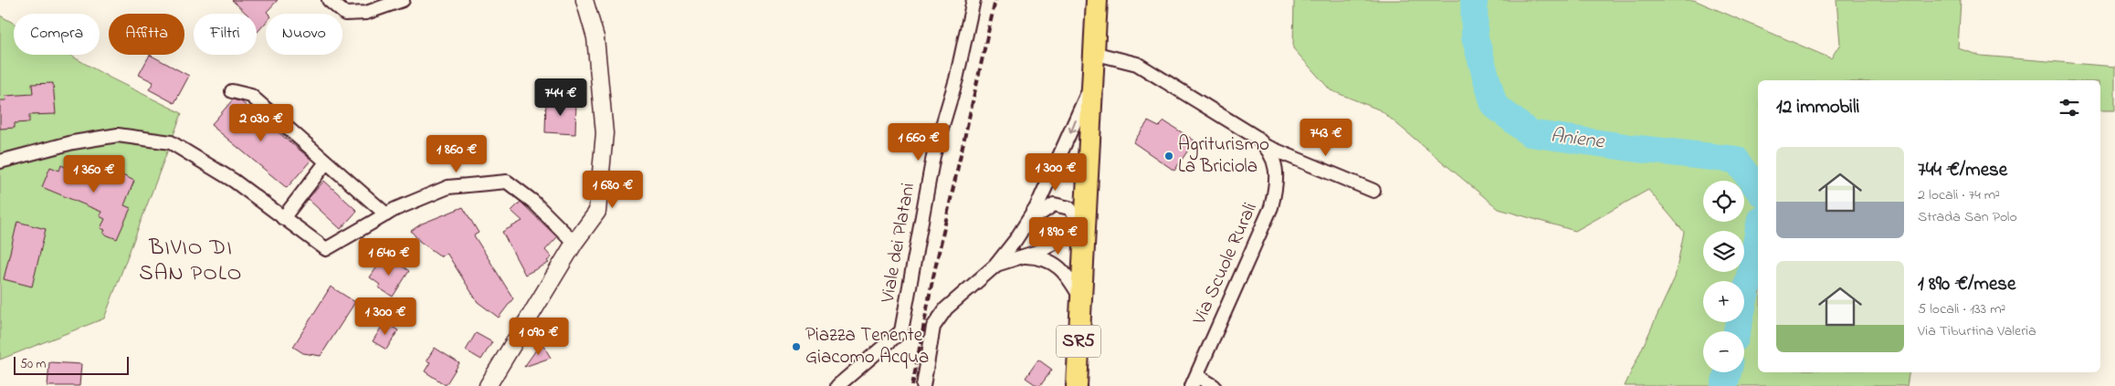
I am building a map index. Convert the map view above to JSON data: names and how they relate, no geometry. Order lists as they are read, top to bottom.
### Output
{
  "streets": {
    "main road": ["SR5"],
    "street": ["Viale dei Platani", "Via Scuole Rurali"]
  },
  "districts": ["BIVIO DI SAN POLO"],
  "water": ["Aniene"],
  "places": ["Agriturismo La Briciola", "Piazza Tenente Giacomo Acqua"],
  "scale_bar": "50 m",
  "page": {
    "chip": [
      "Compra",
      "Affitta",
      "Filtri",
      "Nuovo"
    ],
    "price": [
      "744 €",
      "2 030 €",
      "743 €",
      "1 660 €",
      "1 860 €",
      "1 300 €",
      "1 360 €",
      "1 680 €",
      "1 890 €",
      "1 640 €",
      "1 300 €",
      "1 090 €"
    ],
    "heading": "12 immobili",
    "list": [
      {
        "name": "744 €/mese",
        "note": "2 locali · 74 m² · Strada San Polo"
      },
      {
        "name": "1 890 €/mese",
        "note": "5 locali · 133 m² · Via Tiburtina Valeria"
      }
    ],
    "map_buttons": ["+", "−"],
    "scale": "50 m"
  }
}
